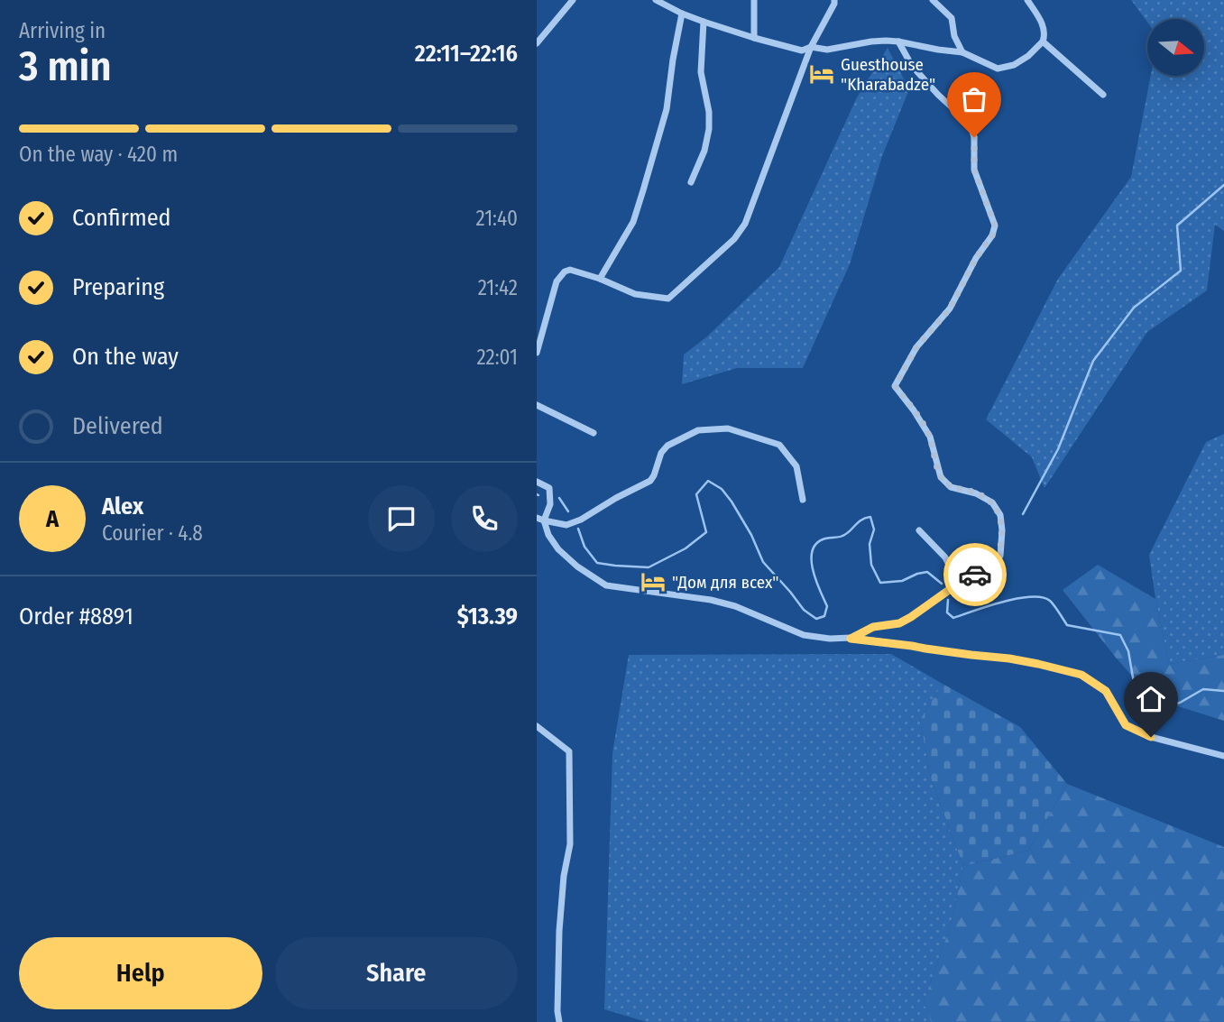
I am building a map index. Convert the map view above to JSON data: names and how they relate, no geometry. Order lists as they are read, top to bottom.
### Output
{
  "places": {
    "hotel": ["Guesthouse \"Kharabadze\"", "\"Дом для всех\""]
  },
  "north": "right",
  "page": {
    "heading": ["3 min", "Arriving in", "22:11–22:16"],
    "panel": [
      "Alex",
      "Courier · 4.8",
      "Order #8891",
      "$13.39"
    ],
    "bar": "On the way · 420 m",
    "list": [
      ["Confirmed", "21:40"],
      ["Preparing", "21:42"],
      ["On the way", "22:01"],
      "Delivered"
    ],
    "round": "A",
    "buttons": ["Help", "Share"]
  }
}
